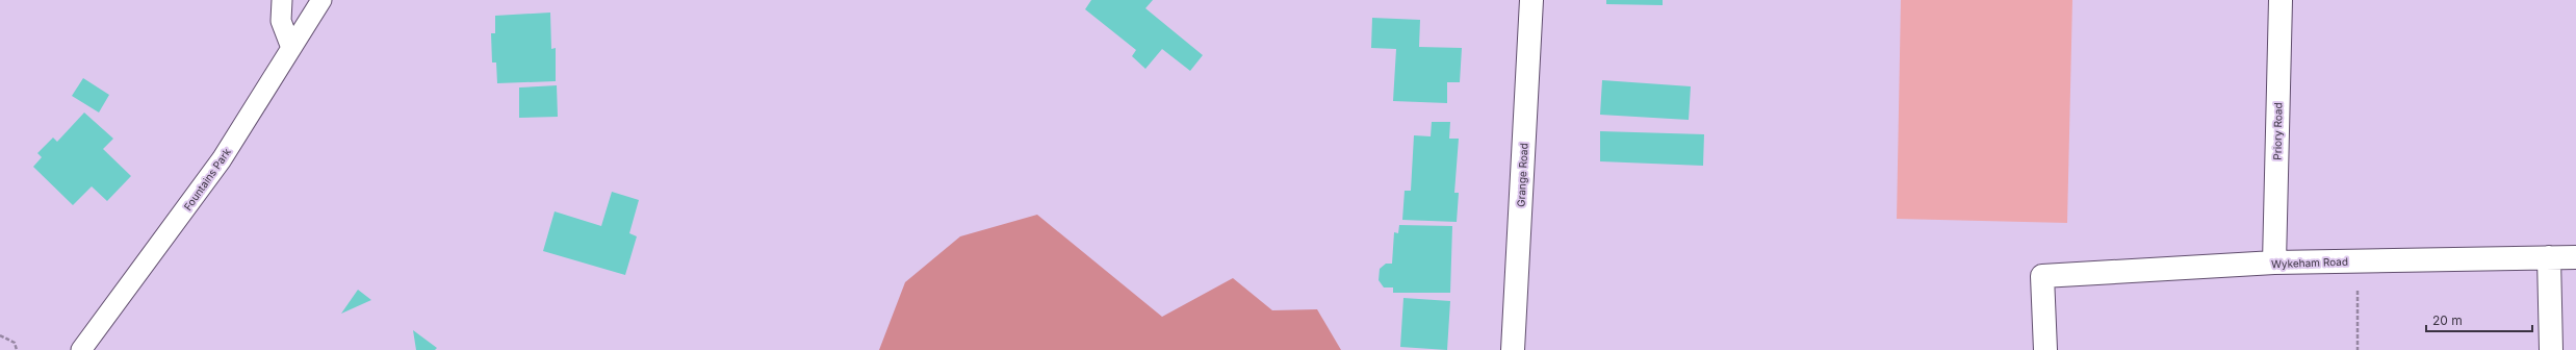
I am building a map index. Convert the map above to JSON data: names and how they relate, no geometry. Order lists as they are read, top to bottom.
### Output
{
  "streets": {
    "street": ["Priory Road", "Grange Road", "Wykeham Road"],
    "lane": ["Fountains Park"]
  },
  "crossings": [
    ["Priory Road", "Wykeham Road"]
  ],
  "scale_bar": "20 m"
}
